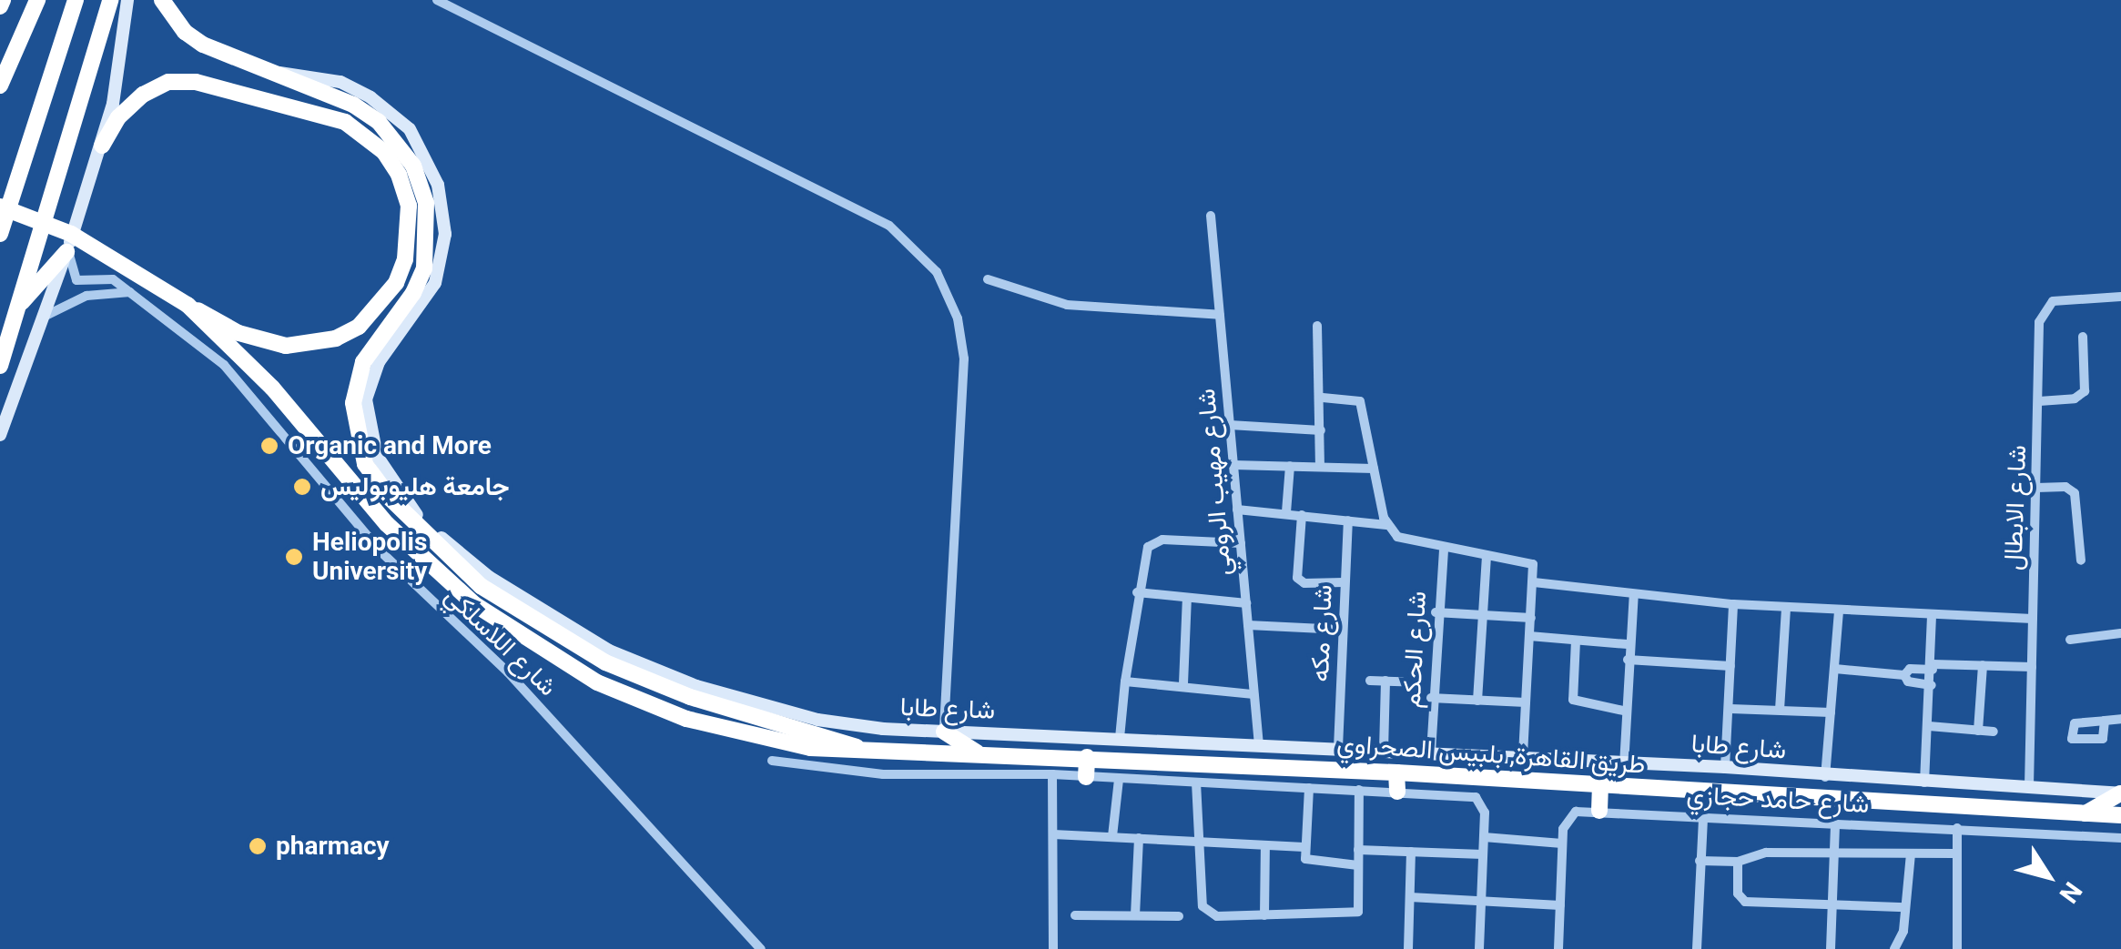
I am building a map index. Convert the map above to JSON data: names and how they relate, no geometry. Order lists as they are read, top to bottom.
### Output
{
  "streets": {
    "highway": ["طريق القاهرة, بلبيس الصحراوي"],
    "street": [
      "شارع مهيب الرومي",
      "شارع الابطال",
      "شارع مكه",
      "شارع اللاسلكي",
      "شارع الحكم",
      "شارع طابا",
      "شارع حامد حجازي"
    ]
  },
  "crossings": [
    ["شارع مهيب الرومي", "شارع طابا"],
    ["شارع الابطال", "شارع طابا"],
    ["شارع مكه", "شارع طابا"],
    ["شارع الحكم", "شارع طابا"]
  ],
  "places": [
    "Organic and More",
    "جامعة هليوبوليس",
    "Heliopolis University",
    "pharmacy"
  ],
  "north": "bottom right"
}
